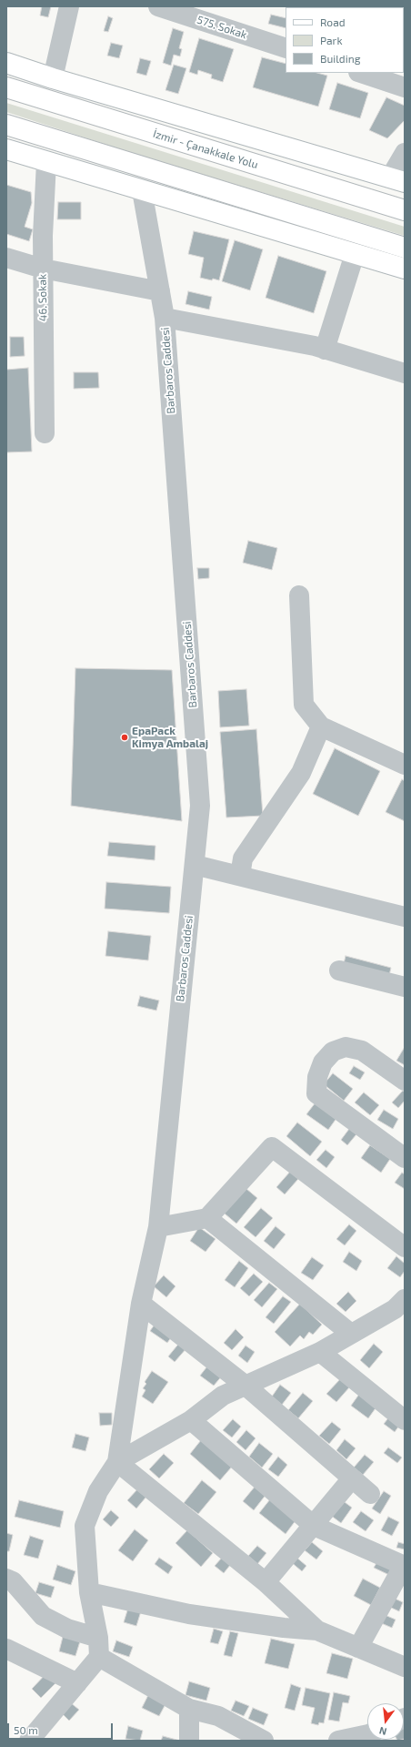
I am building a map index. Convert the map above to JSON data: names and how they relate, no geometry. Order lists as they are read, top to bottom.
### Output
{
  "streets": {
    "main road": ["İzmir - Çanakkale Yolu"],
    "street": ["575. Sokak", "46. Sokak", "Barbaros Caddesi"]
  },
  "places": ["EpaPack Kimya Ambalaj"],
  "legend": ["Road", "Park", "Building"],
  "scale_bar": "50 m",
  "north": "bottom"
}
